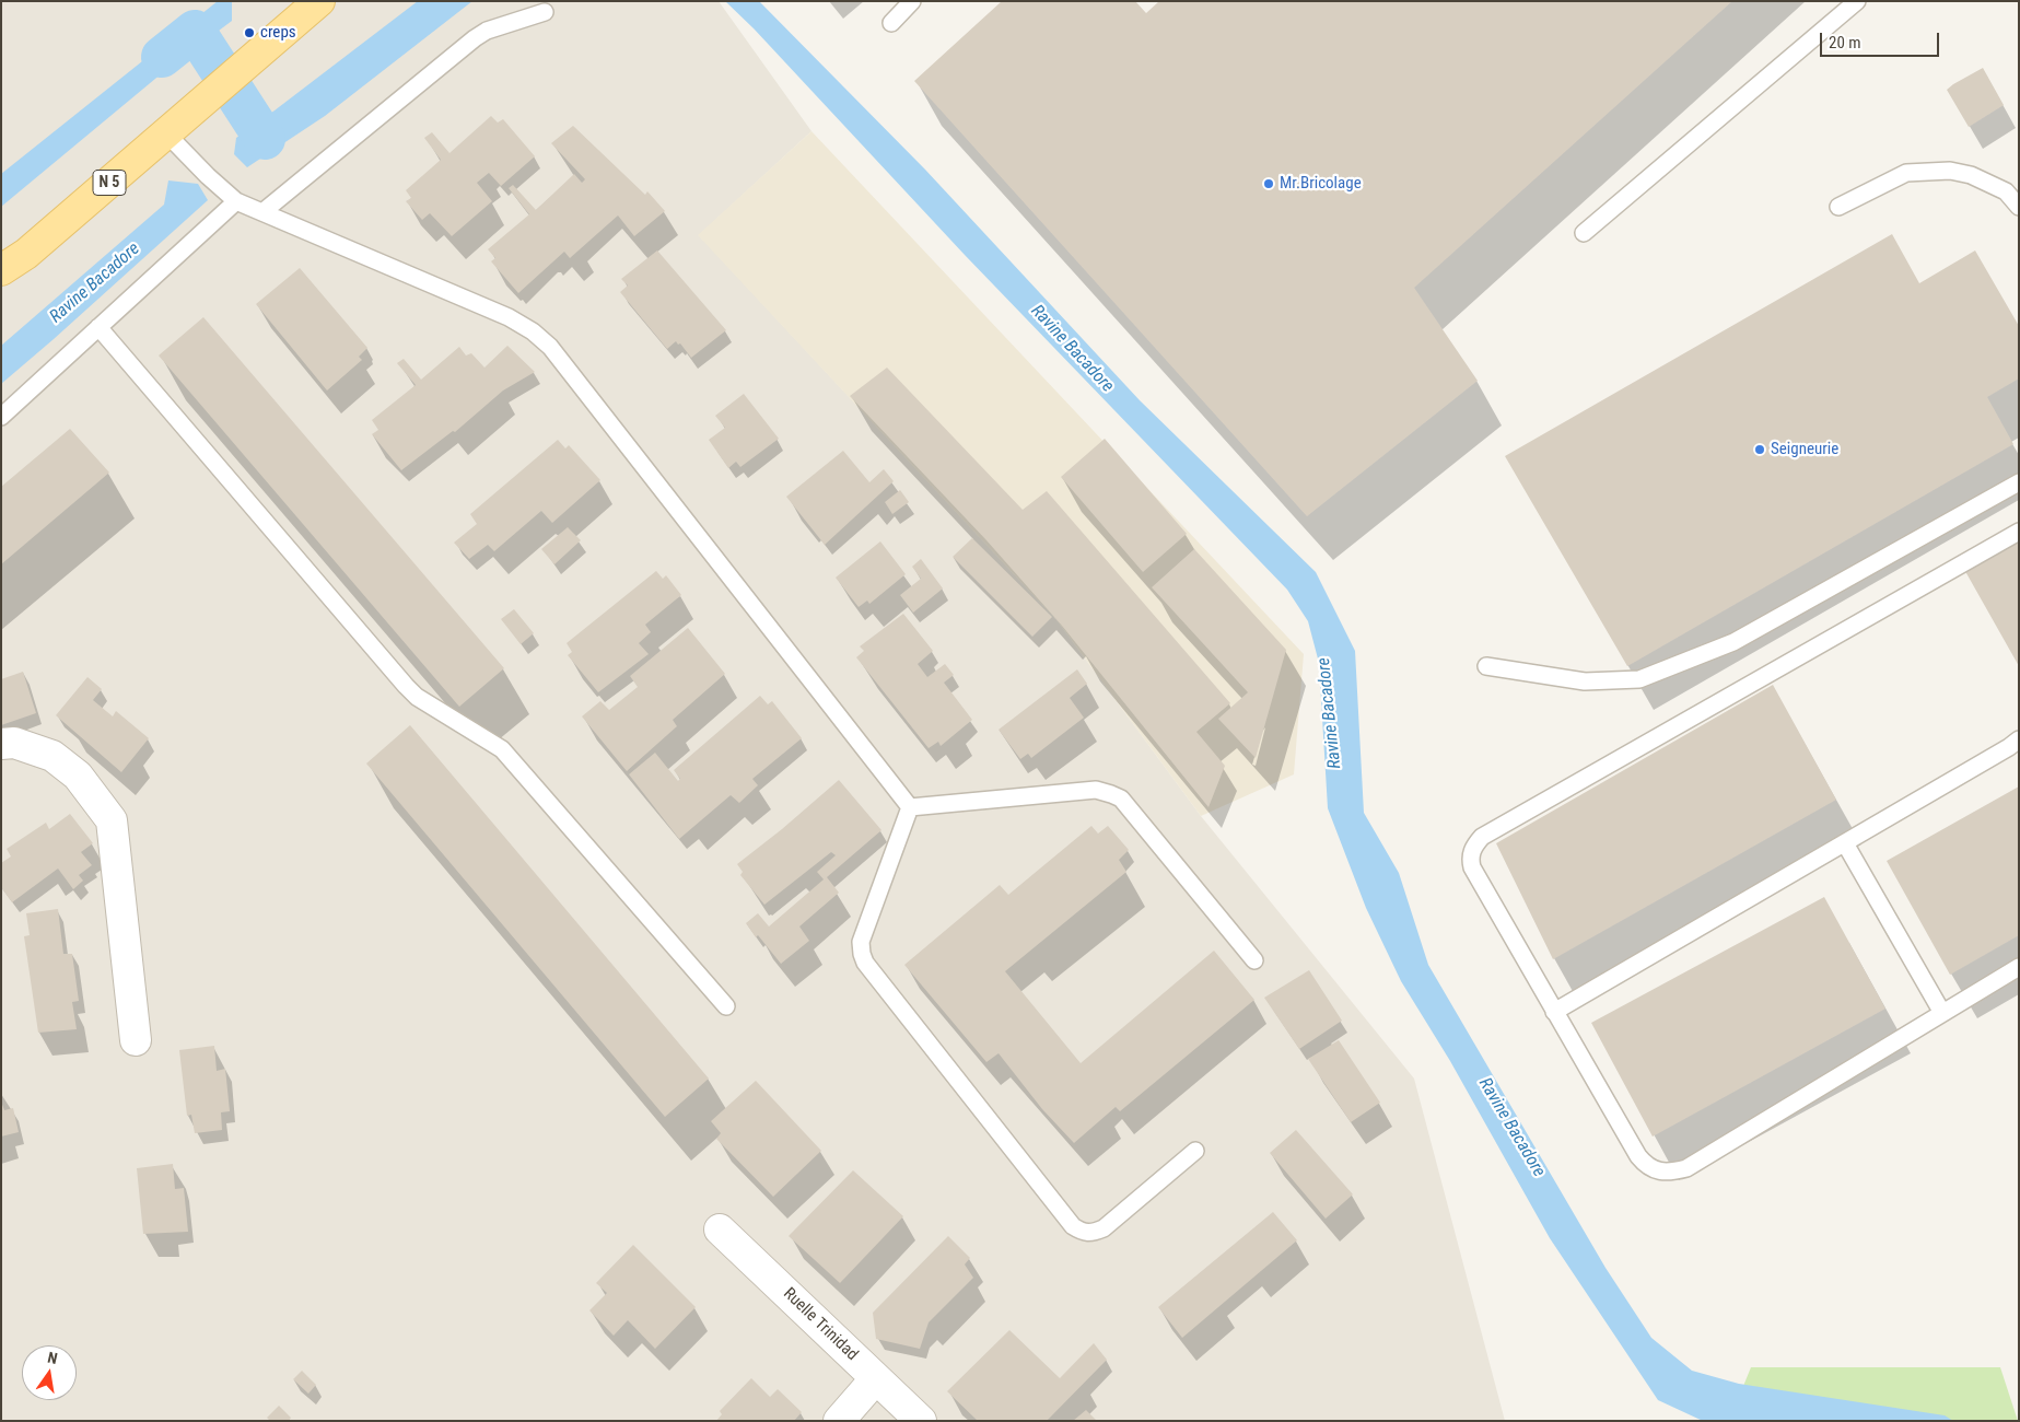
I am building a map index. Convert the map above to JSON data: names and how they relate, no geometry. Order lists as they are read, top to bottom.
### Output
{
  "streets": {
    "main road": ["N 5"],
    "street": ["Ruelle Trinidad"]
  },
  "water": ["Ravine Bacadore"],
  "places": ["creps", "Mr.Bricolage", "Seigneurie"],
  "scale_bar": "20 m",
  "north": "top"
}
